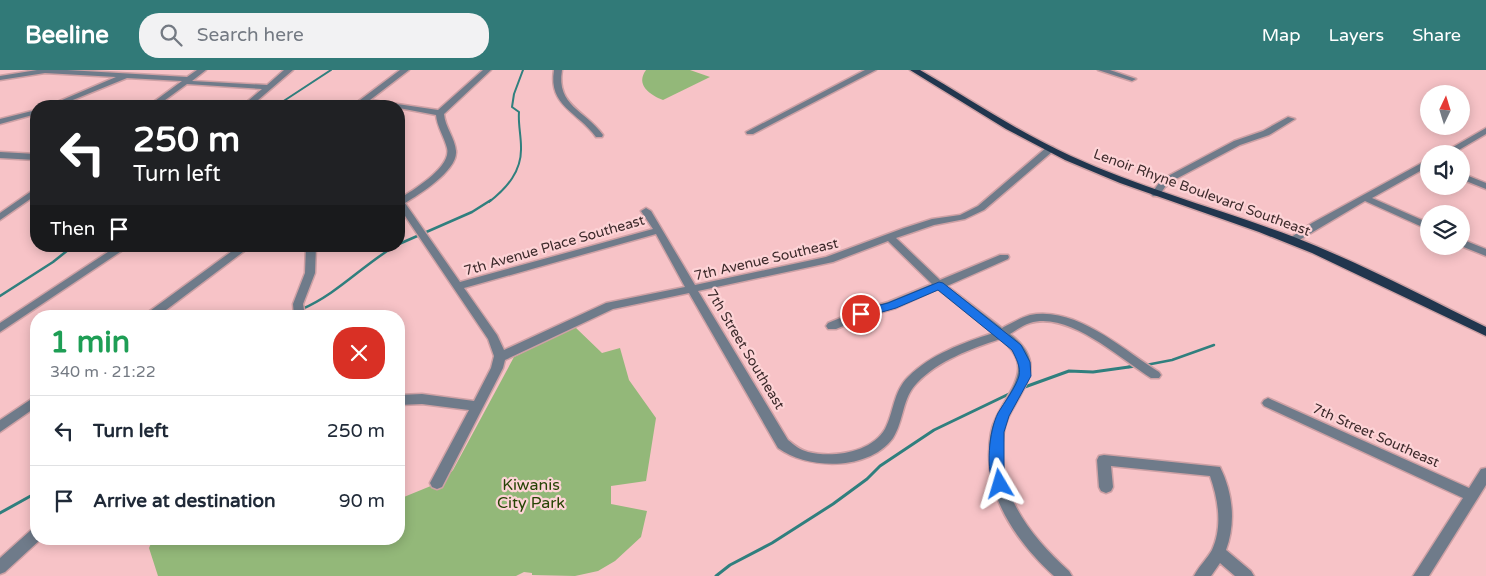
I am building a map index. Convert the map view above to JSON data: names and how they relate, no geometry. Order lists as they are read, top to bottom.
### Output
{
  "streets": {
    "main road": ["Lenoir Rhyne Boulevard Southeast"],
    "street": ["7th Avenue Place Southeast", "7th Avenue Southeast", "7th Street Southeast"]
  },
  "crossings": [
    ["Lenoir Rhyne Boulevard Southeast", "7th Avenue Southeast"],
    ["7th Avenue Place Southeast", "7th Street Southeast"],
    ["7th Avenue Southeast", "7th Street Southeast"]
  ],
  "parks": ["Kiwanis City Park"],
  "north": "top",
  "page": {
    "header": "Beeline",
    "search": "Search here",
    "nav": ["Map", "Layers", "Share"],
    "turn": ["250 m", "Turn left"],
    "then": "Then",
    "heading": ["1 min", "340 m · 21:22"],
    "list": [
      {
        "name": "Turn left",
        "value": "250 m"
      },
      {
        "name": "Arrive at destination",
        "value": "90 m"
      }
    ]
  }
}
